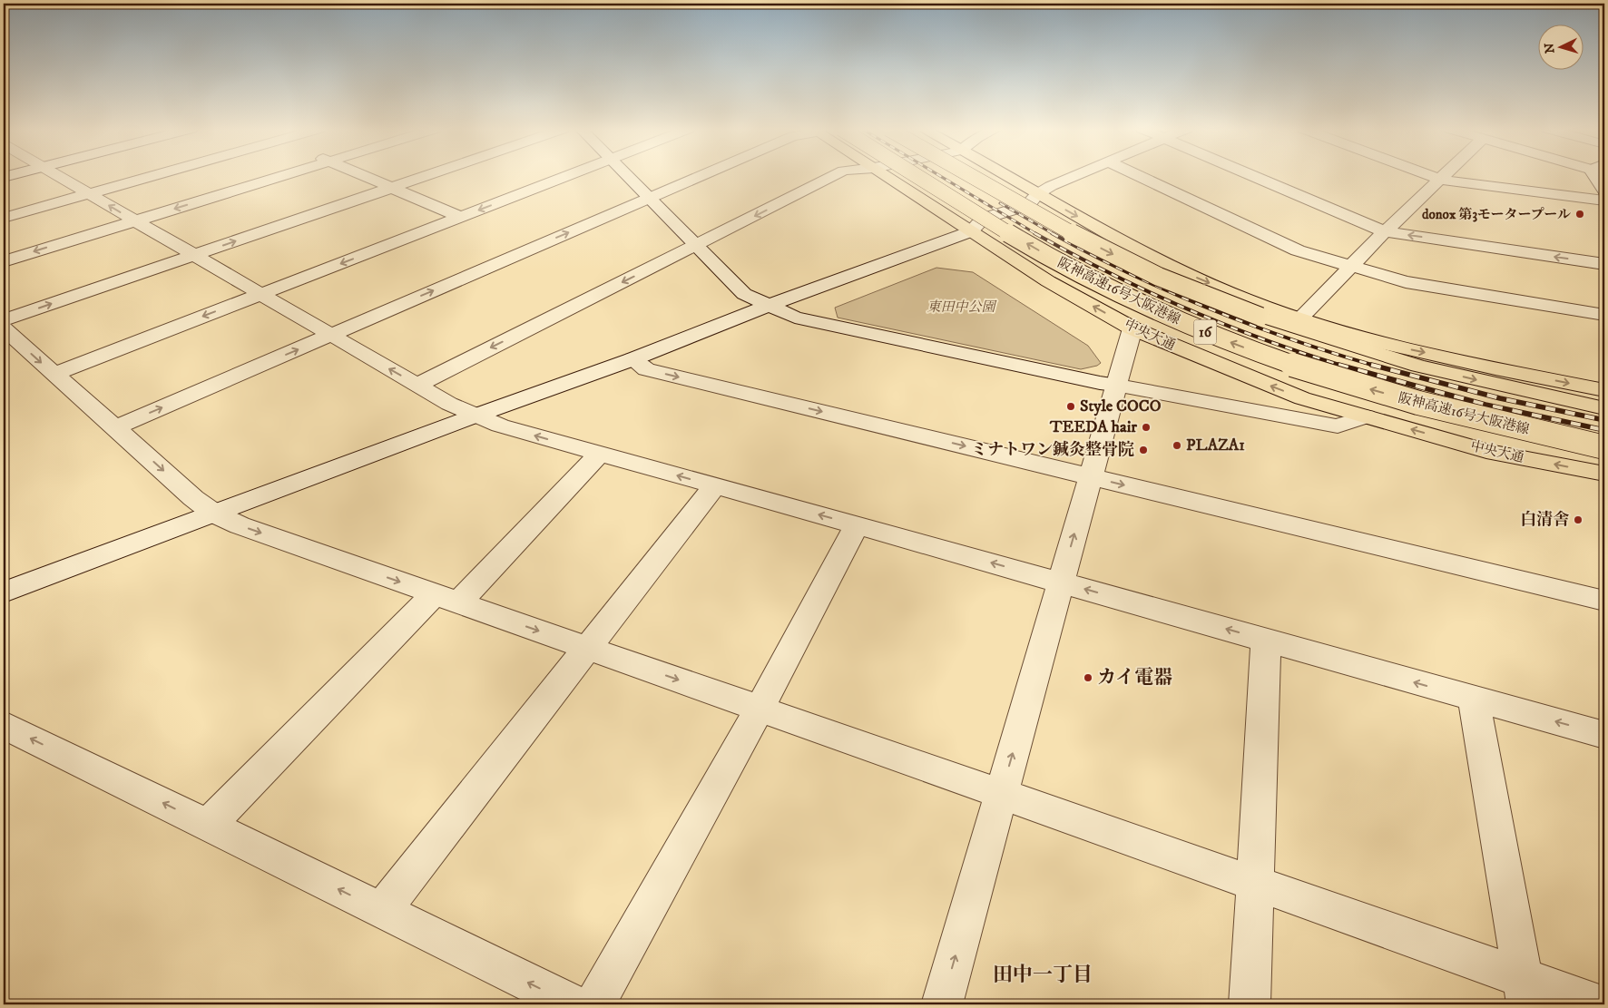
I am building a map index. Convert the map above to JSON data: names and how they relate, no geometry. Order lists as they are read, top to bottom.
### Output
{
  "streets": {
    "main road": ["阪神高速16号大阪港線", "16", "中央大通"]
  },
  "districts": ["田中一丁目"],
  "parks": ["東田中公園"],
  "places": [
    "donox 第3モータープール",
    "Style COCO",
    "TEEDA hair",
    "PLAZA1",
    "ミナトワン鍼灸整骨院",
    "白清舎",
    "カイ電器"
  ],
  "north": "left"
}
